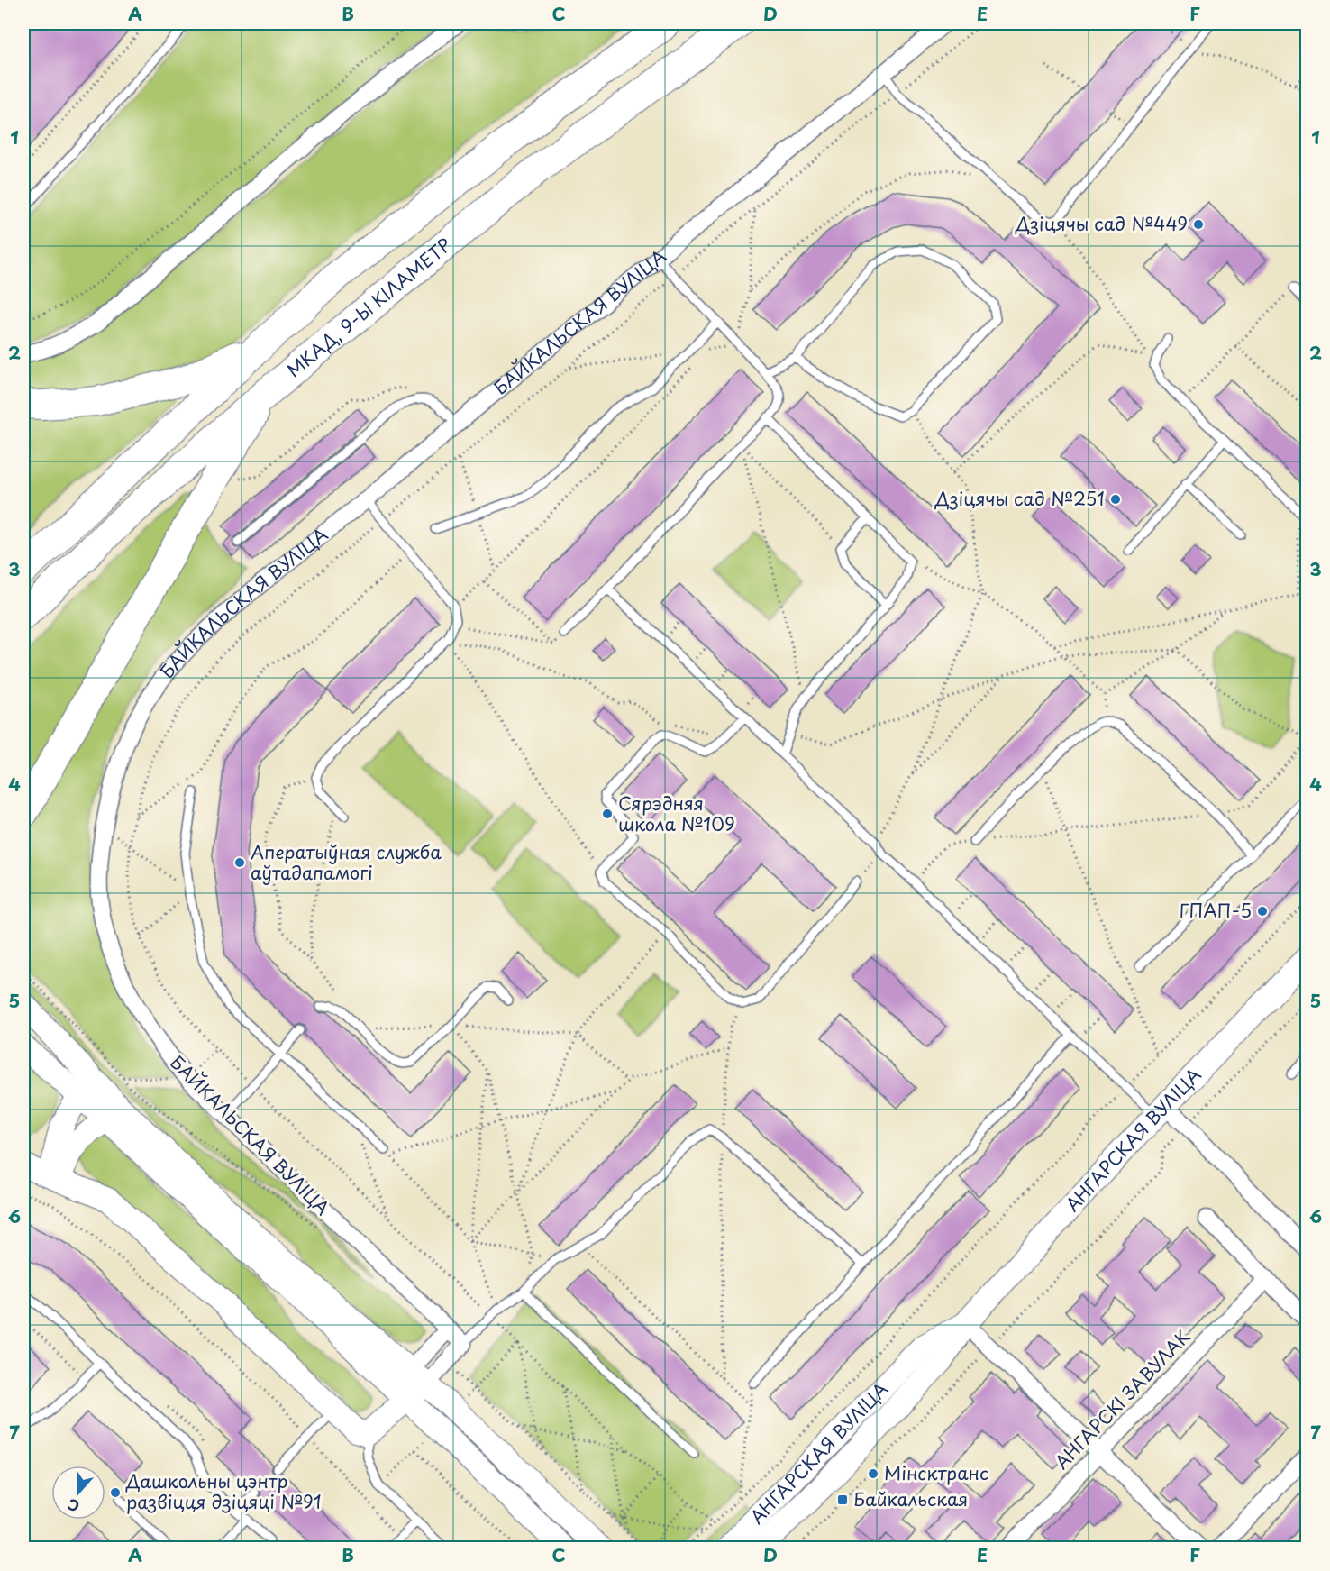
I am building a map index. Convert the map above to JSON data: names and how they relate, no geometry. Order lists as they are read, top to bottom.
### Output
{
  "streets": {
    "highway": ["МКАД, 9-Ы КІЛАМЕТР"],
    "main road": ["АНГАРСКАЯ ВУЛІЦА"],
    "street": ["БАЙКАЛЬСКАЯ ВУЛІЦА", "АНГАРСКІ ЗАВУЛАК"]
  },
  "places": {
    "other": [
      "Дзіцячы сад №449",
      "Дзіцячы сад №251",
      "Сярэдняя школа №109",
      "Аператыўная служба аўтадапамогі",
      "ГПАП-5",
      "Мінсктранс",
      "Дашкольны цэнтр развіцця дзіцяці №91"
    ],
    "transit": ["Байкальская"]
  },
  "north": "bottom",
  "grid": {
    "columns": [
      "A",
      "B",
      "C",
      "D",
      "E",
      "F"
    ],
    "rows": [
      "1",
      "2",
      "3",
      "4",
      "5",
      "6",
      "7"
    ]
  }
}
